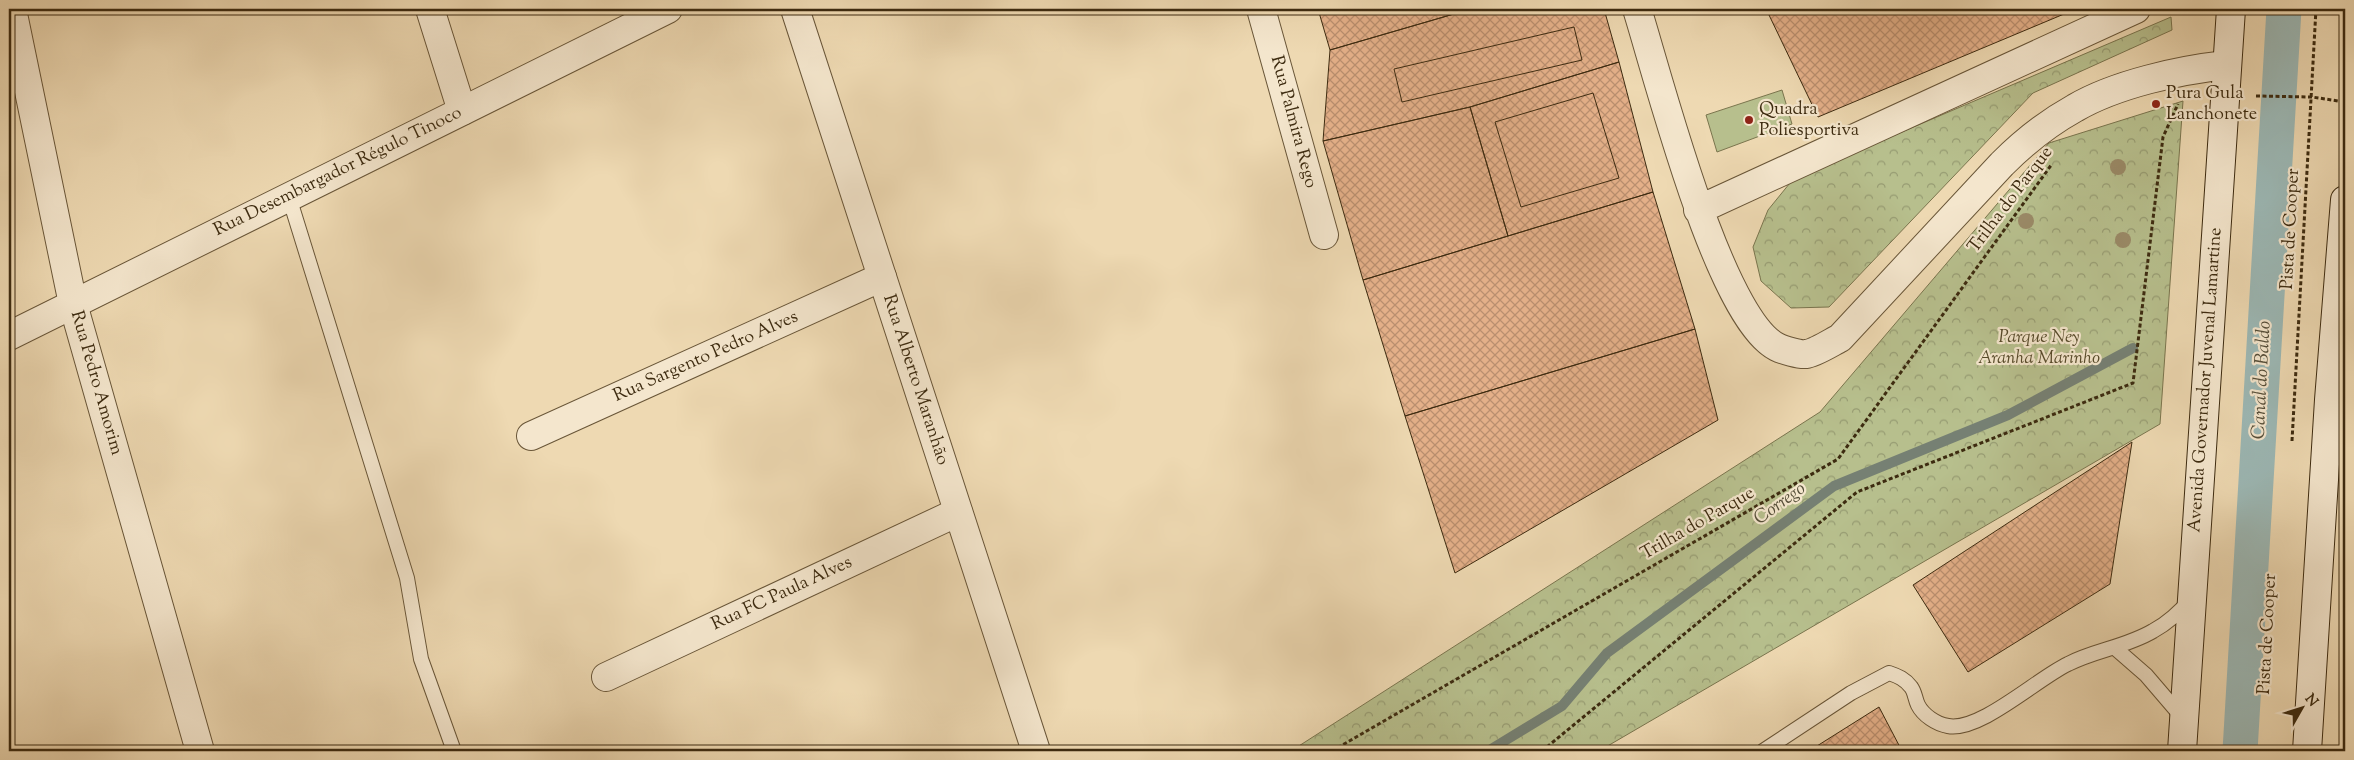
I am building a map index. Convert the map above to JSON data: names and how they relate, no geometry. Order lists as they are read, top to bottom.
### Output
{
  "streets": {
    "street": [
      "Rua Palmira Rego",
      "Rua Desembargador Régulo Tinoco",
      "Rua Sargento Pedro Alves",
      "Rua Alberto Maranhão",
      "Avenida Governador Juvenal Lamartine",
      "Rua Pedro Amorim",
      "Rua FC Paula Alves"
    ],
    "path": ["Trilha do Parque", "Pista de Cooper"]
  },
  "crossings": [
    ["Rua Desembargador Régulo Tinoco", "Rua Pedro Amorim"],
    ["Rua Sargento Pedro Alves", "Rua Alberto Maranhão"],
    ["Rua Alberto Maranhão", "Rua FC Paula Alves"]
  ],
  "water": ["Canal do Baldo", "Corrego"],
  "parks": ["Parque Ney Aranha Marinho"],
  "places": ["Pura Gula Lanchonete", "Quadra Poliesportiva"],
  "north": "top right"
}
